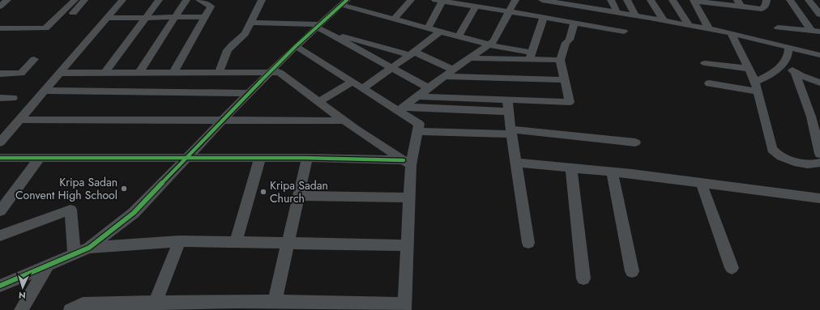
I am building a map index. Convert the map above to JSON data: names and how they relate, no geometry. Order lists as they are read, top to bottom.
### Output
{
  "places": ["Kripa Sadan Convent High School", "Kripa Sadan Church"],
  "north": "bottom"
}
